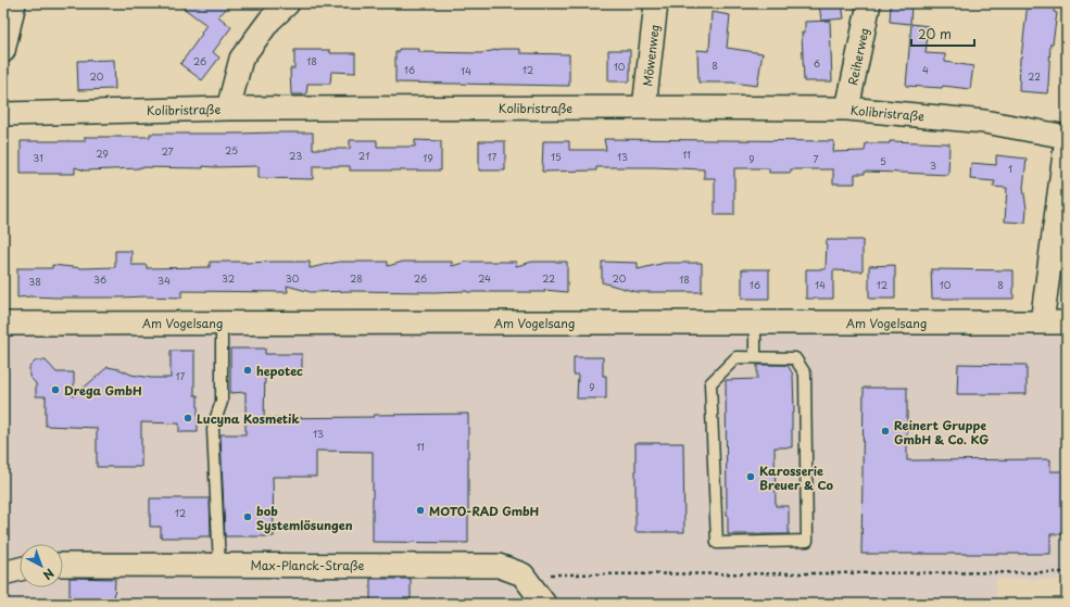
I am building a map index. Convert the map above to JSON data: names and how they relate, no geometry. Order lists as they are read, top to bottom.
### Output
{
  "streets": {
    "street": [
      "Möwenweg",
      "Reiherweg",
      "Kolibristraße",
      "Am Vogelsang",
      "Max-Planck-Straße"
    ]
  },
  "crossings": [
    ["Möwenweg", "Kolibristraße"],
    ["Reiherweg", "Kolibristraße"]
  ],
  "places": [
    "hepotec",
    "Drega GmbH",
    "Lucyna Kosmetik",
    "Reinert Gruppe GmbH & Co. KG",
    "Karosserie Breuer & Co",
    "MOTO-RAD GmbH",
    "bob Systemlösungen"
  ],
  "house_numbers": [
    "26",
    "18",
    "6",
    "8",
    "10",
    "16",
    "12",
    "4",
    "14",
    "20",
    "22",
    "25",
    "27",
    "29",
    "11",
    "23",
    "21",
    "17",
    "15",
    "13",
    "31",
    "19",
    "9",
    "7",
    "5",
    "3",
    "1",
    "32",
    "30",
    "28",
    "26",
    "24",
    "22",
    "20",
    "36",
    "18",
    "34",
    "38",
    "16",
    "14",
    "12",
    "10",
    "8",
    "17",
    "9",
    "13",
    "11",
    "12"
  ],
  "scale_bar": "20 m",
  "north": "bottom right"
}
